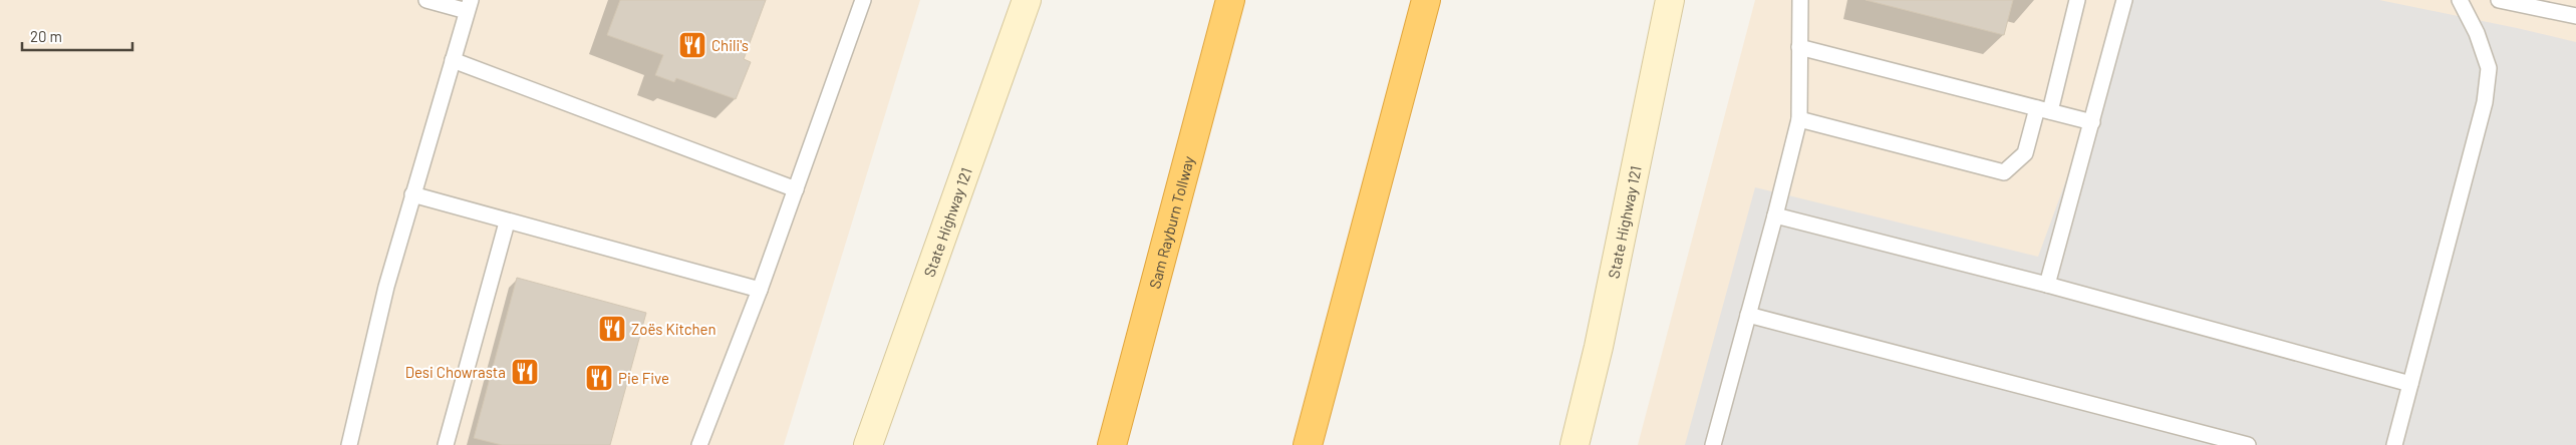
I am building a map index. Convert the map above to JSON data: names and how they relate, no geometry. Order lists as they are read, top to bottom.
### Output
{
  "streets": {
    "highway": ["Sam Rayburn Tollway"],
    "main road": ["State Highway 121"]
  },
  "places": {
    "restaurant": [
      "Chili's",
      "Zoës Kitchen",
      "Desi Chowrasta",
      "Pie Five"
    ]
  },
  "scale_bar": "20 m"
}
